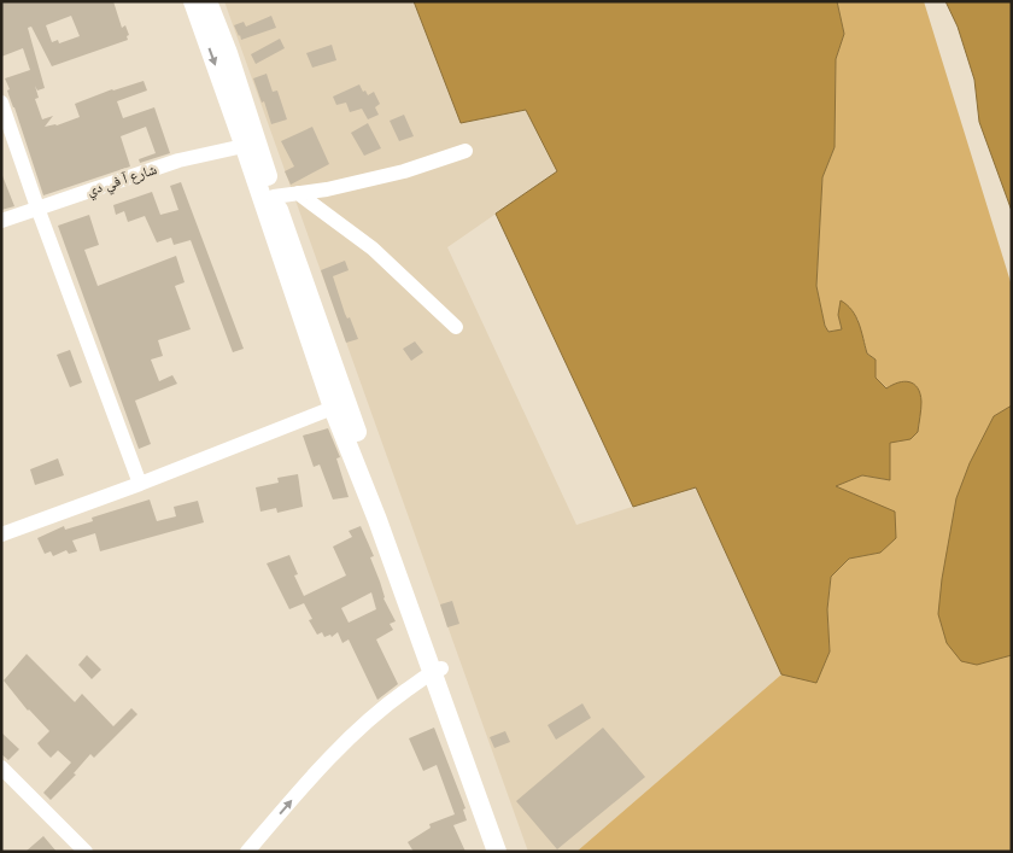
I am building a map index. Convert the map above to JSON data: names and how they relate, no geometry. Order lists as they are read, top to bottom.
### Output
{
  "streets": {
    "street": ["شارع آ في دي"]
  }
}
